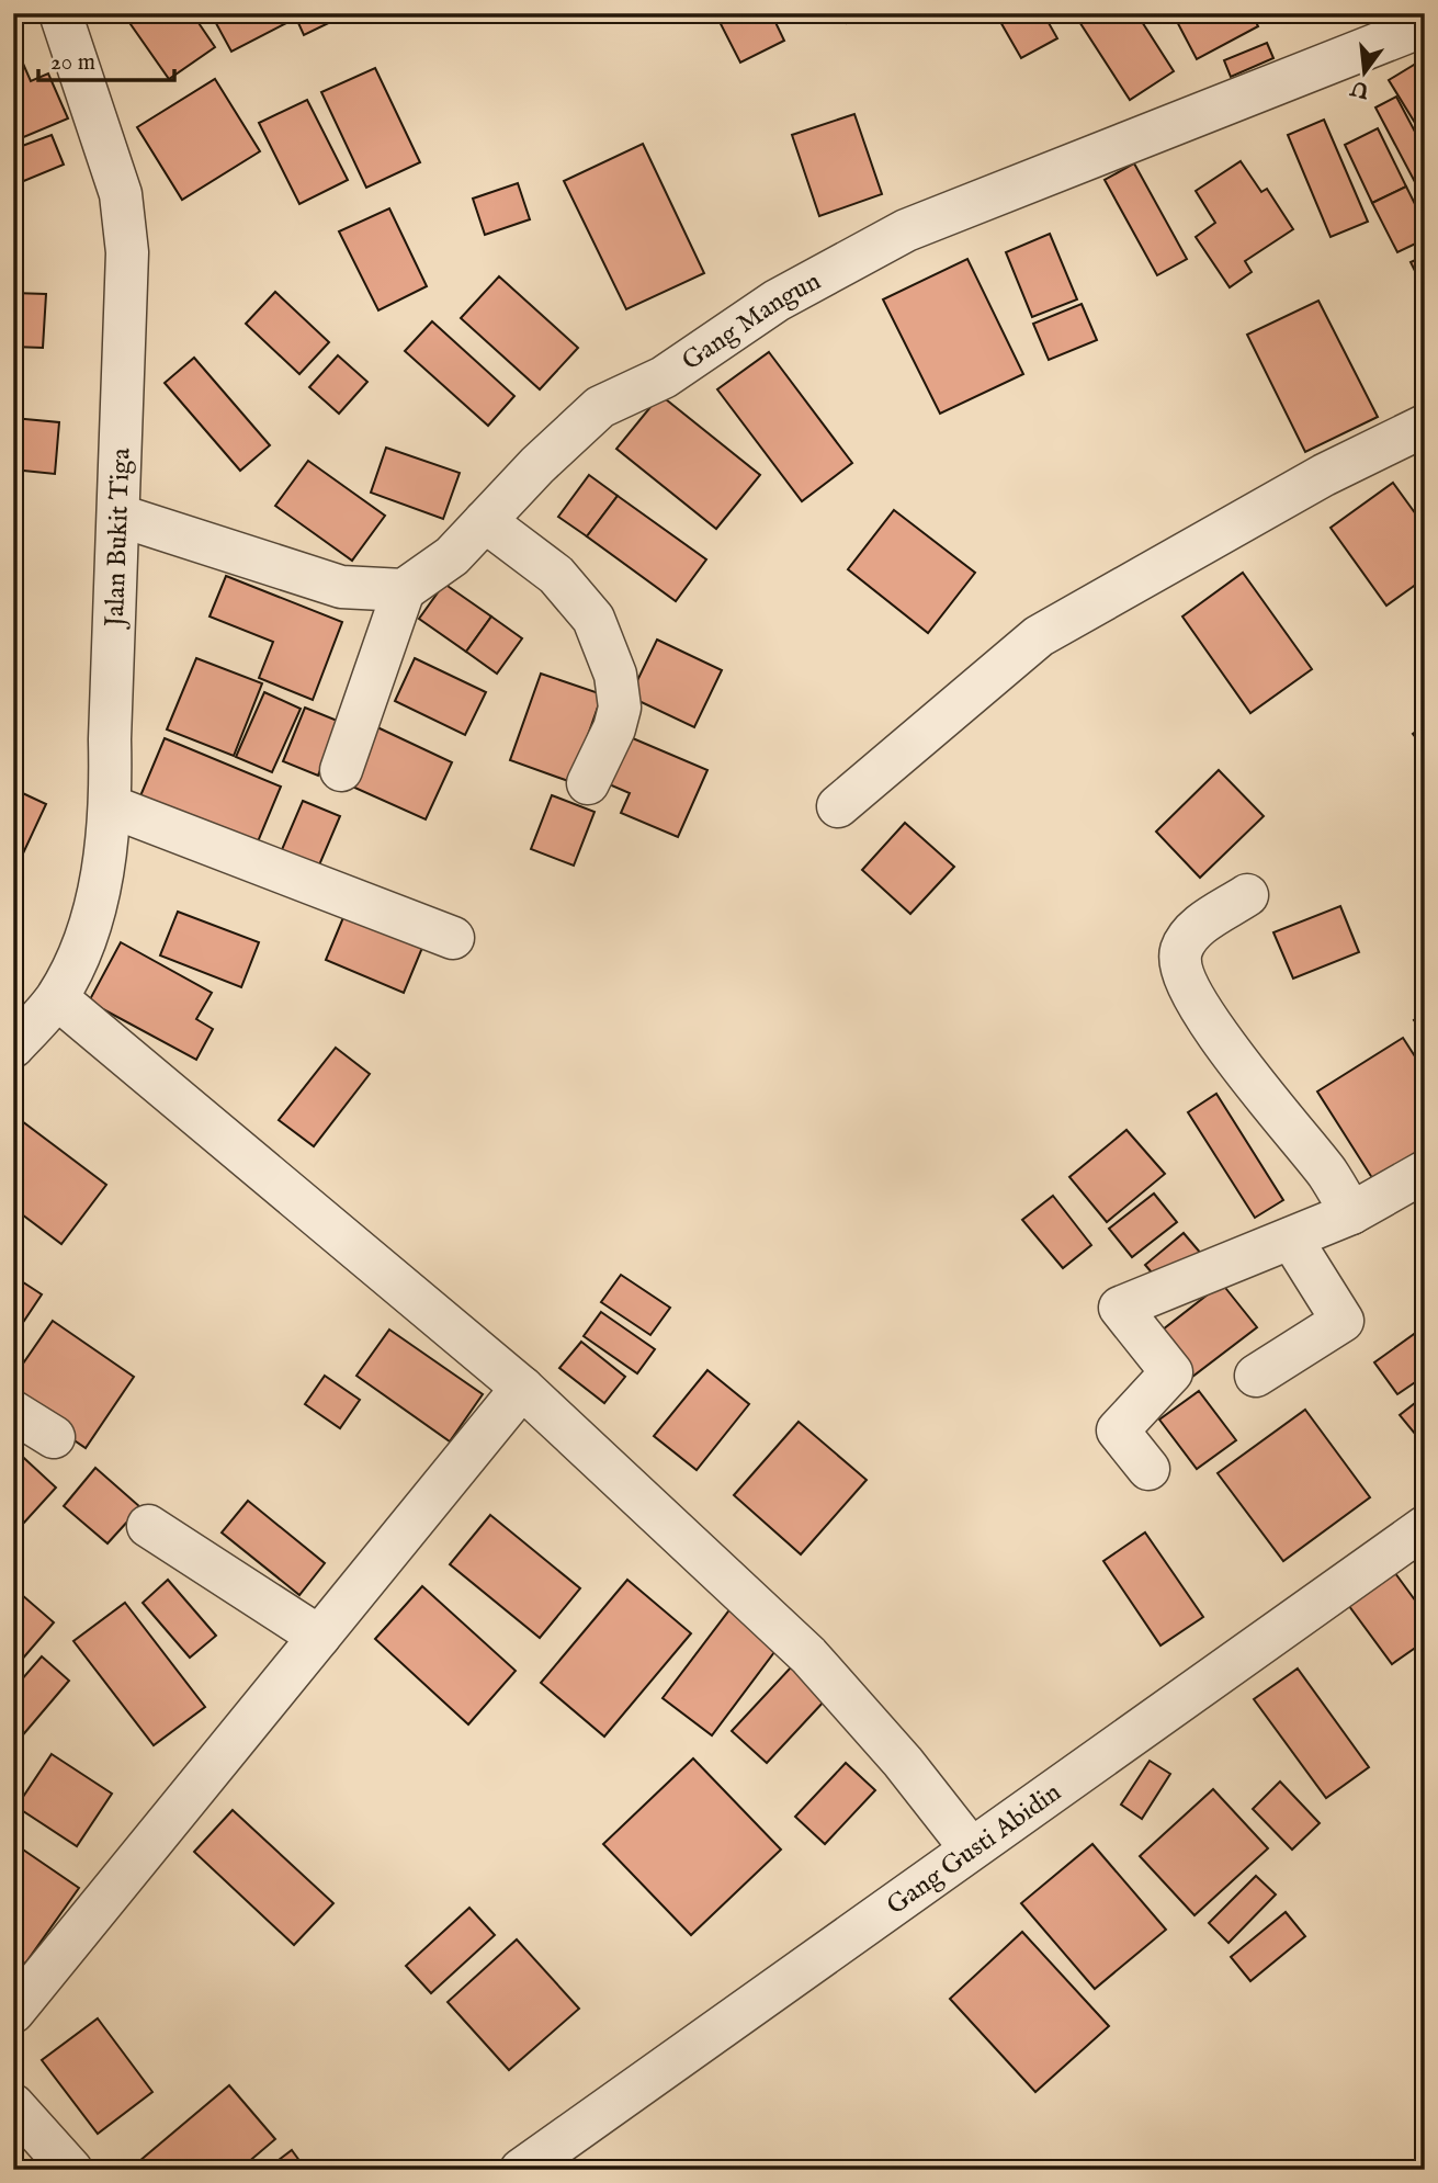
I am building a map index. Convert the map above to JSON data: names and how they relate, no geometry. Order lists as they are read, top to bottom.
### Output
{
  "streets": {
    "street": ["Gang Mangun", "Jalan Bukit Tiga", "Gang Gusti Abidin"]
  },
  "scale_bar": "20 m",
  "north": "bottom"
}
